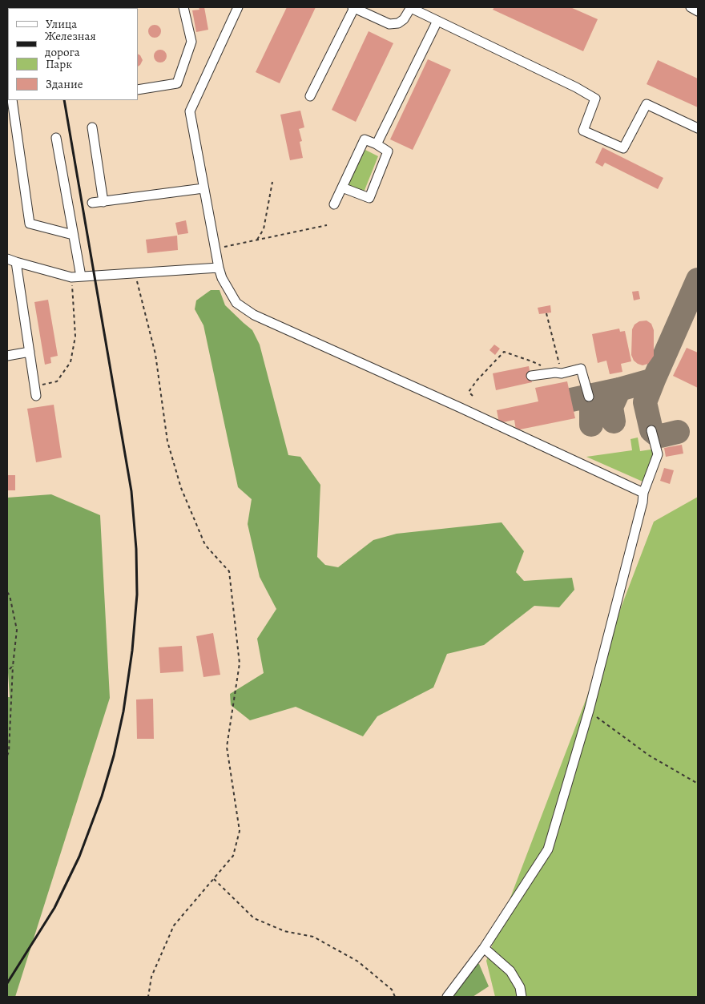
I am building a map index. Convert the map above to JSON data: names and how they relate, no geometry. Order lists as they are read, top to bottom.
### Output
{
  "legend": [
    "Улица",
    "Железная дорога",
    "Парк",
    "Здание"
  ]
}
